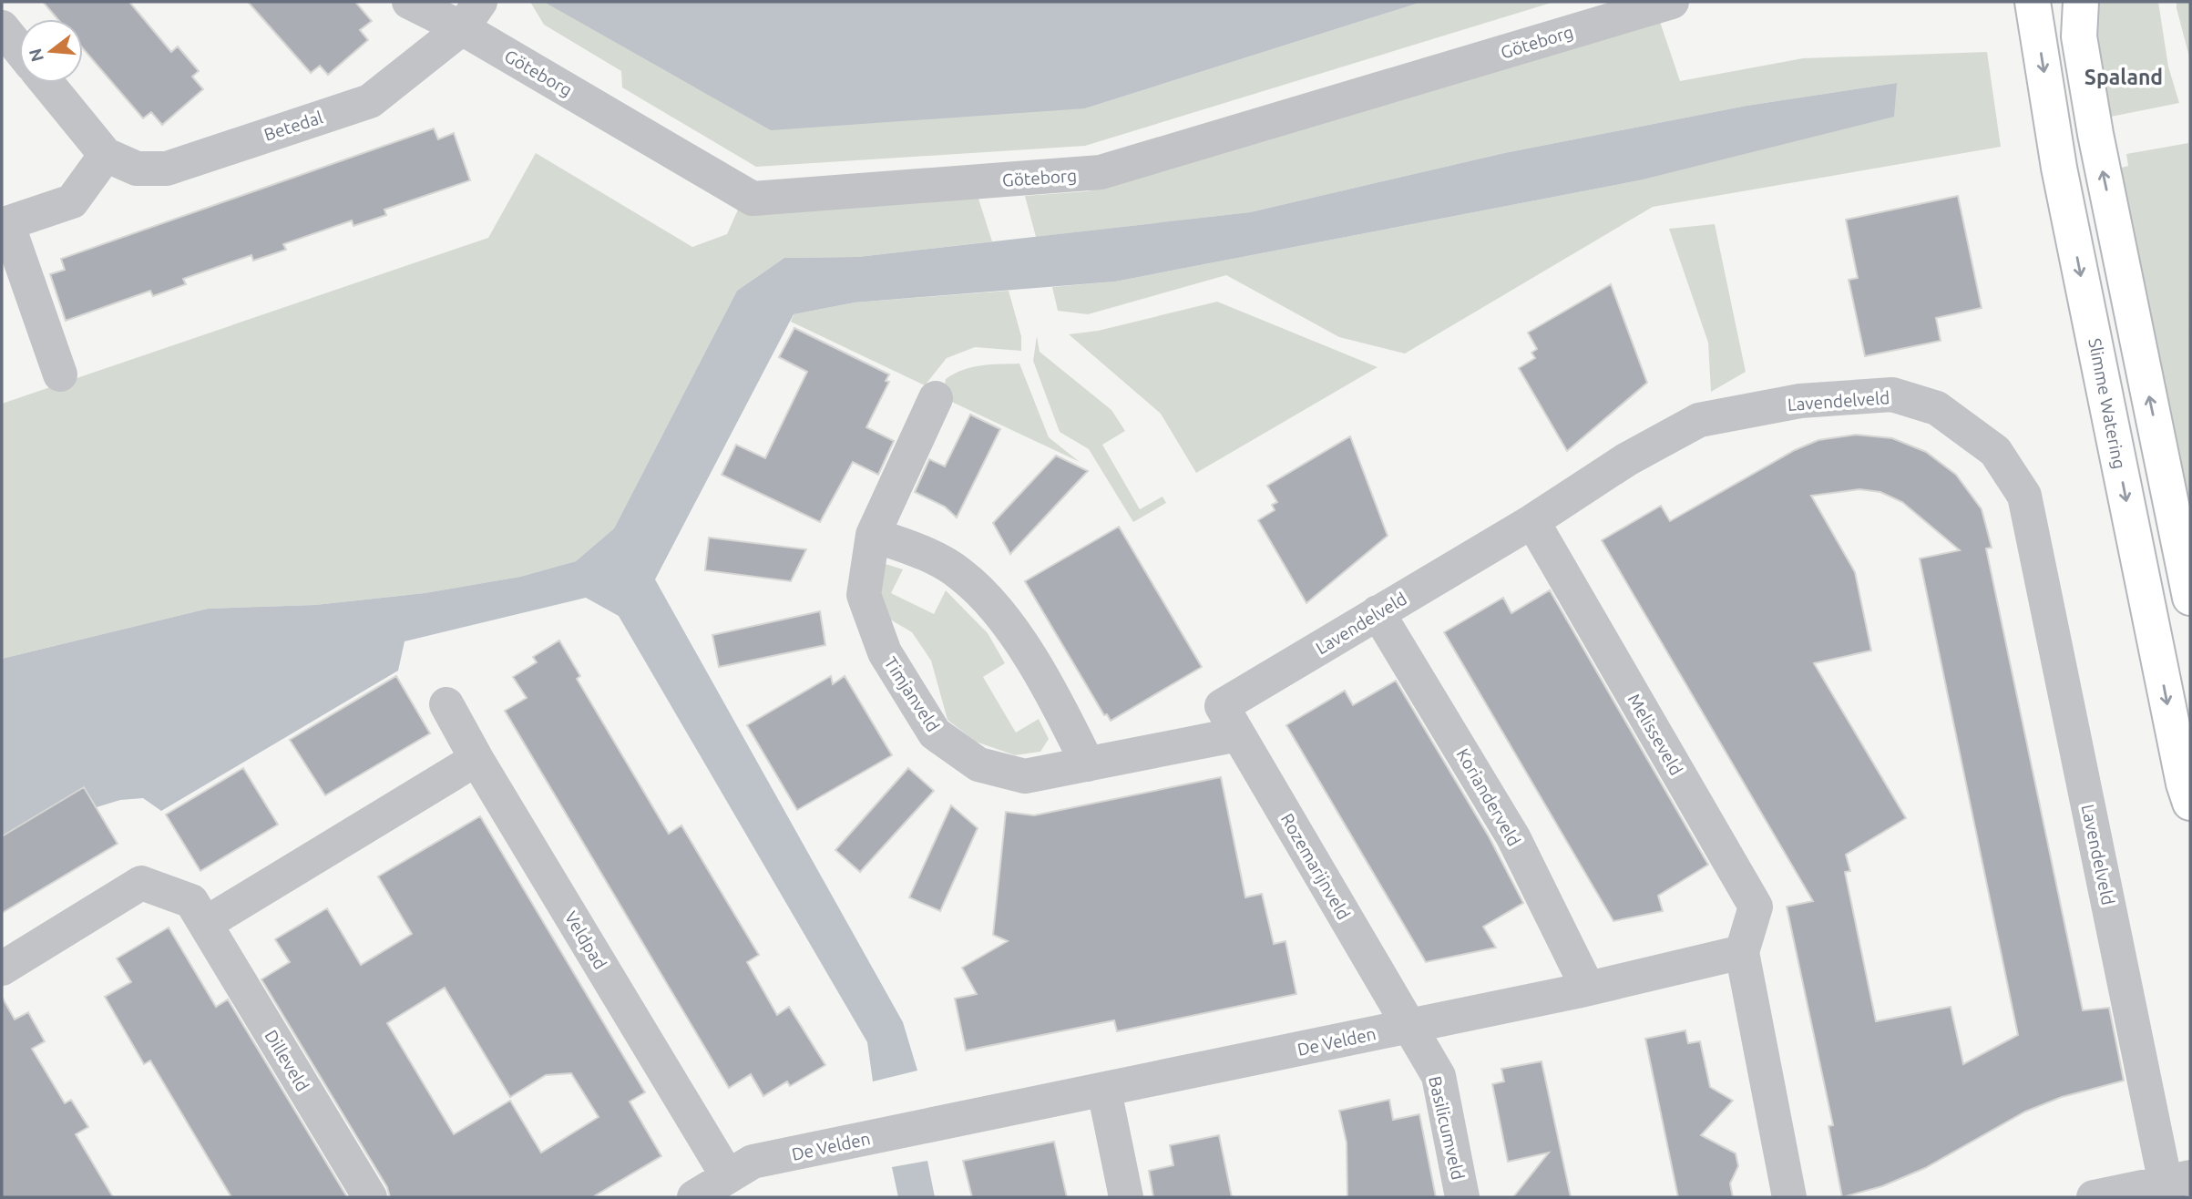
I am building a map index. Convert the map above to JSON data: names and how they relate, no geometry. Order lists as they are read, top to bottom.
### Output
{
  "streets": {
    "street": [
      "Göteborg",
      "Betedal",
      "Lavendelveld",
      "Slimme Watering",
      "Timjanveld",
      "Melisseveld",
      "Korianderveld",
      "Rozemarijnveld",
      "Veldpad",
      "De Velden",
      "Dilleveld",
      "Basilicumveld"
    ]
  },
  "crossings": [
    ["Göteborg", "Betedal"],
    ["Lavendelveld", "Timjanveld"],
    ["Lavendelveld", "Melisseveld"],
    ["Lavendelveld", "Korianderveld"],
    ["Lavendelveld", "Rozemarijnveld"],
    ["Timjanveld", "Rozemarijnveld"],
    ["Melisseveld", "De Velden"],
    ["Korianderveld", "De Velden"],
    ["Rozemarijnveld", "De Velden"],
    ["Rozemarijnveld", "Basilicumveld"],
    ["Veldpad", "De Velden"],
    ["De Velden", "Basilicumveld"]
  ],
  "districts": ["Spaland"],
  "north": "left"
}
